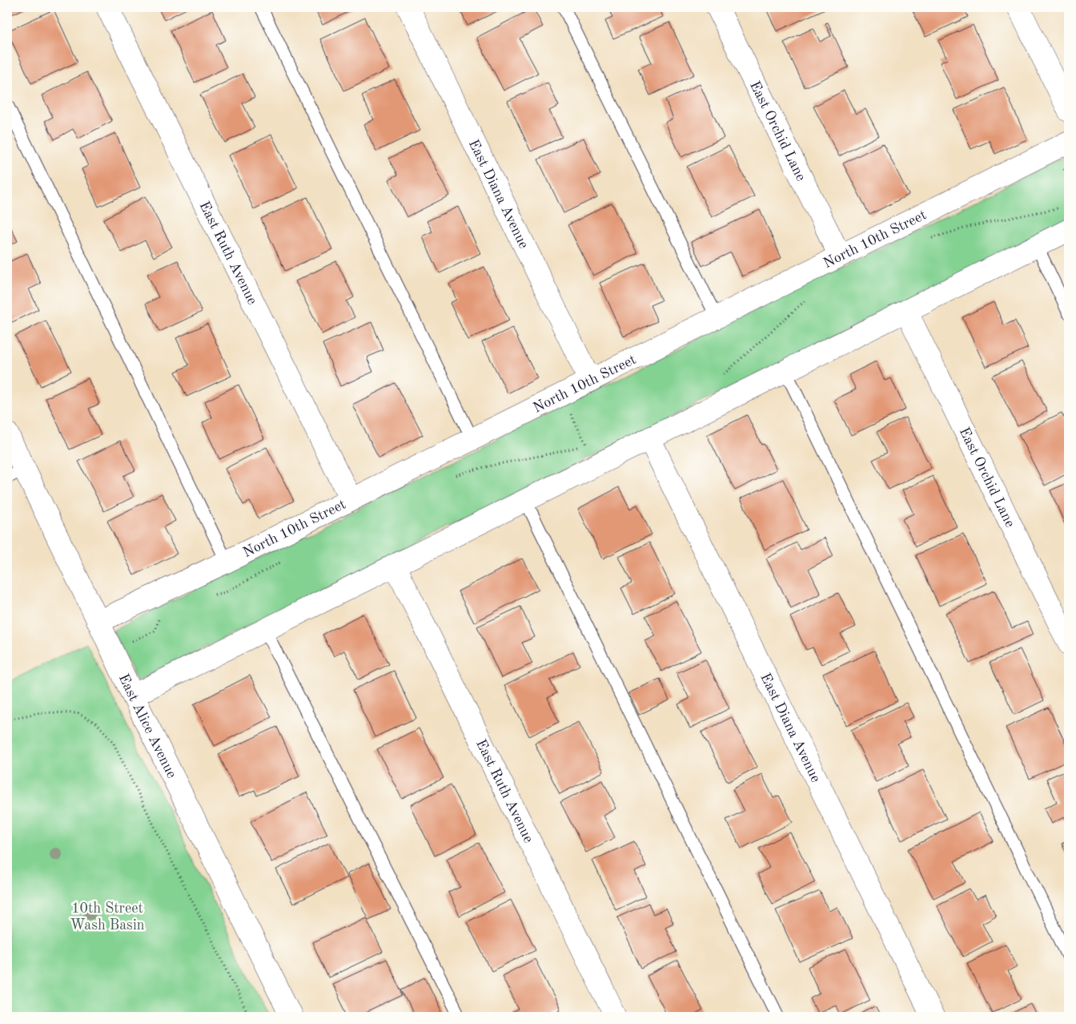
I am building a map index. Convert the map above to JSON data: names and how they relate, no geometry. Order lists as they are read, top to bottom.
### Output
{
  "streets": {
    "street": [
      "East Orchid Lane",
      "East Diana Avenue",
      "North 10th Street",
      "East Ruth Avenue",
      "East Alice Avenue"
    ]
  },
  "crossings": [
    ["East Orchid Lane", "North 10th Street"],
    ["East Diana Avenue", "North 10th Street"],
    ["North 10th Street", "East Ruth Avenue"],
    ["North 10th Street", "East Alice Avenue"]
  ],
  "parks": ["10th Street Wash Basin"]
}
